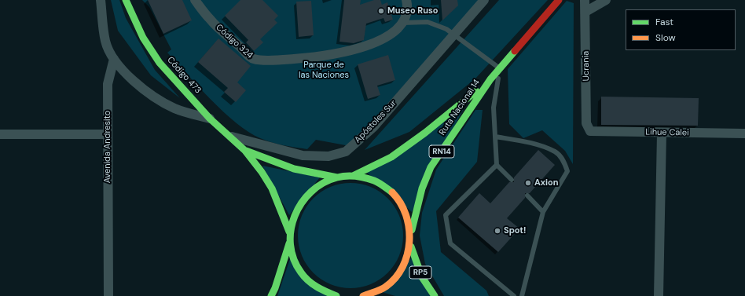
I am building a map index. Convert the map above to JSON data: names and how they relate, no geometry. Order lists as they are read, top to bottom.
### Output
{
  "streets": {
    "main road": [
      "Código 473",
      "Ruta Nacional 14",
      "RN14",
      "RP5"
    ],
    "street": [
      "Código 324",
      "Ucrania",
      "Apóstoles Sur",
      "Lihue Calei",
      "Avenida Andresito"
    ]
  },
  "crossings": [
    ["Ucrania", "Lihue Calei"],
    ["Código 473", "Apóstoles Sur"],
    ["Ruta Nacional 14", "RN14"],
    ["RN14", "RP5"]
  ],
  "parks": ["Parque de las Naciones"],
  "places": ["Museo Ruso", "Axion", "Spot!"],
  "legend": ["Fast", "Slow"]
}
